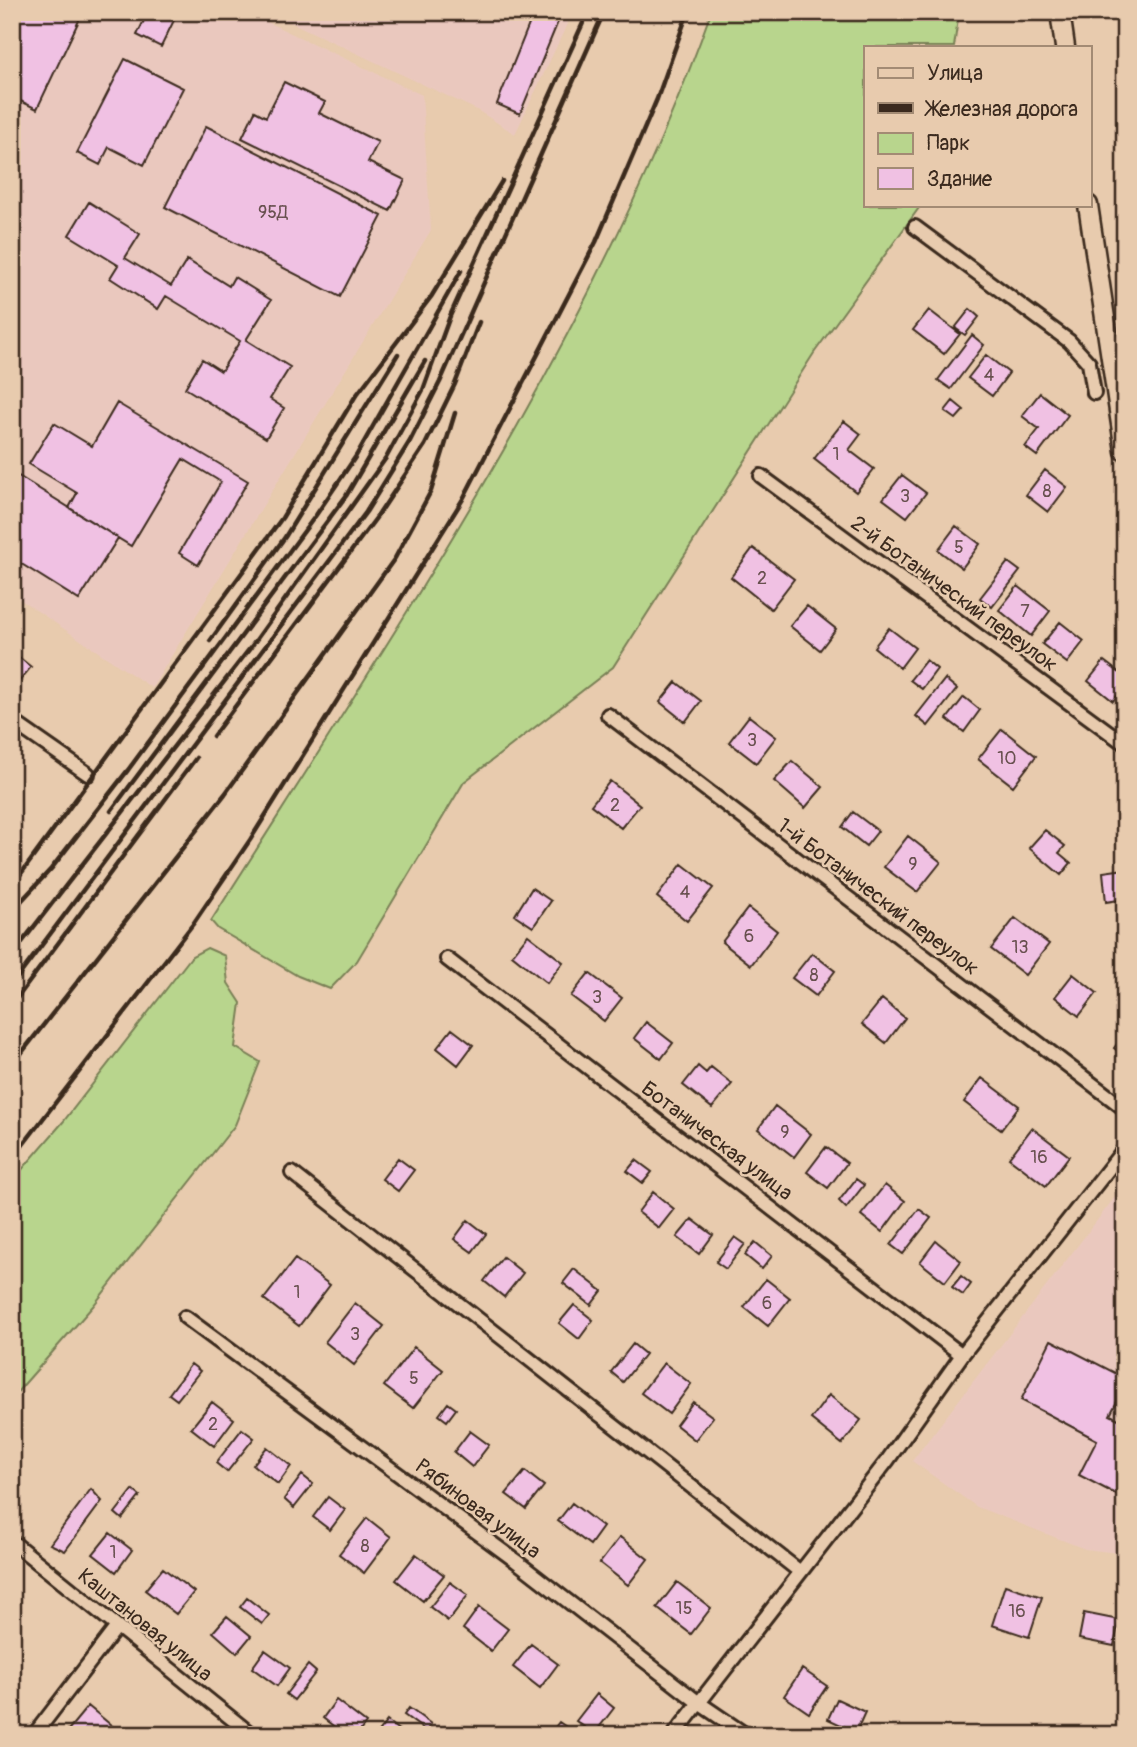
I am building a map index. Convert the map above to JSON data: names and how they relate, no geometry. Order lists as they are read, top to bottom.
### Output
{
  "streets": {
    "street": [
      "2-й Ботанический переулок",
      "1-й Ботанический переулок",
      "Ботаническая улица",
      "Рябиновая улица",
      "Каштановая улица"
    ]
  },
  "house_numbers": [
    "95Д",
    "4",
    "1",
    "8",
    "3",
    "5",
    "2",
    "7",
    "3",
    "10",
    "2",
    "9",
    "4",
    "6",
    "13",
    "8",
    "3",
    "9",
    "16",
    "1",
    "6",
    "3",
    "5",
    "2",
    "8",
    "1",
    "15",
    "16"
  ],
  "legend": [
    "Улица",
    "Железная дорога",
    "Парк",
    "Здание"
  ]
}
